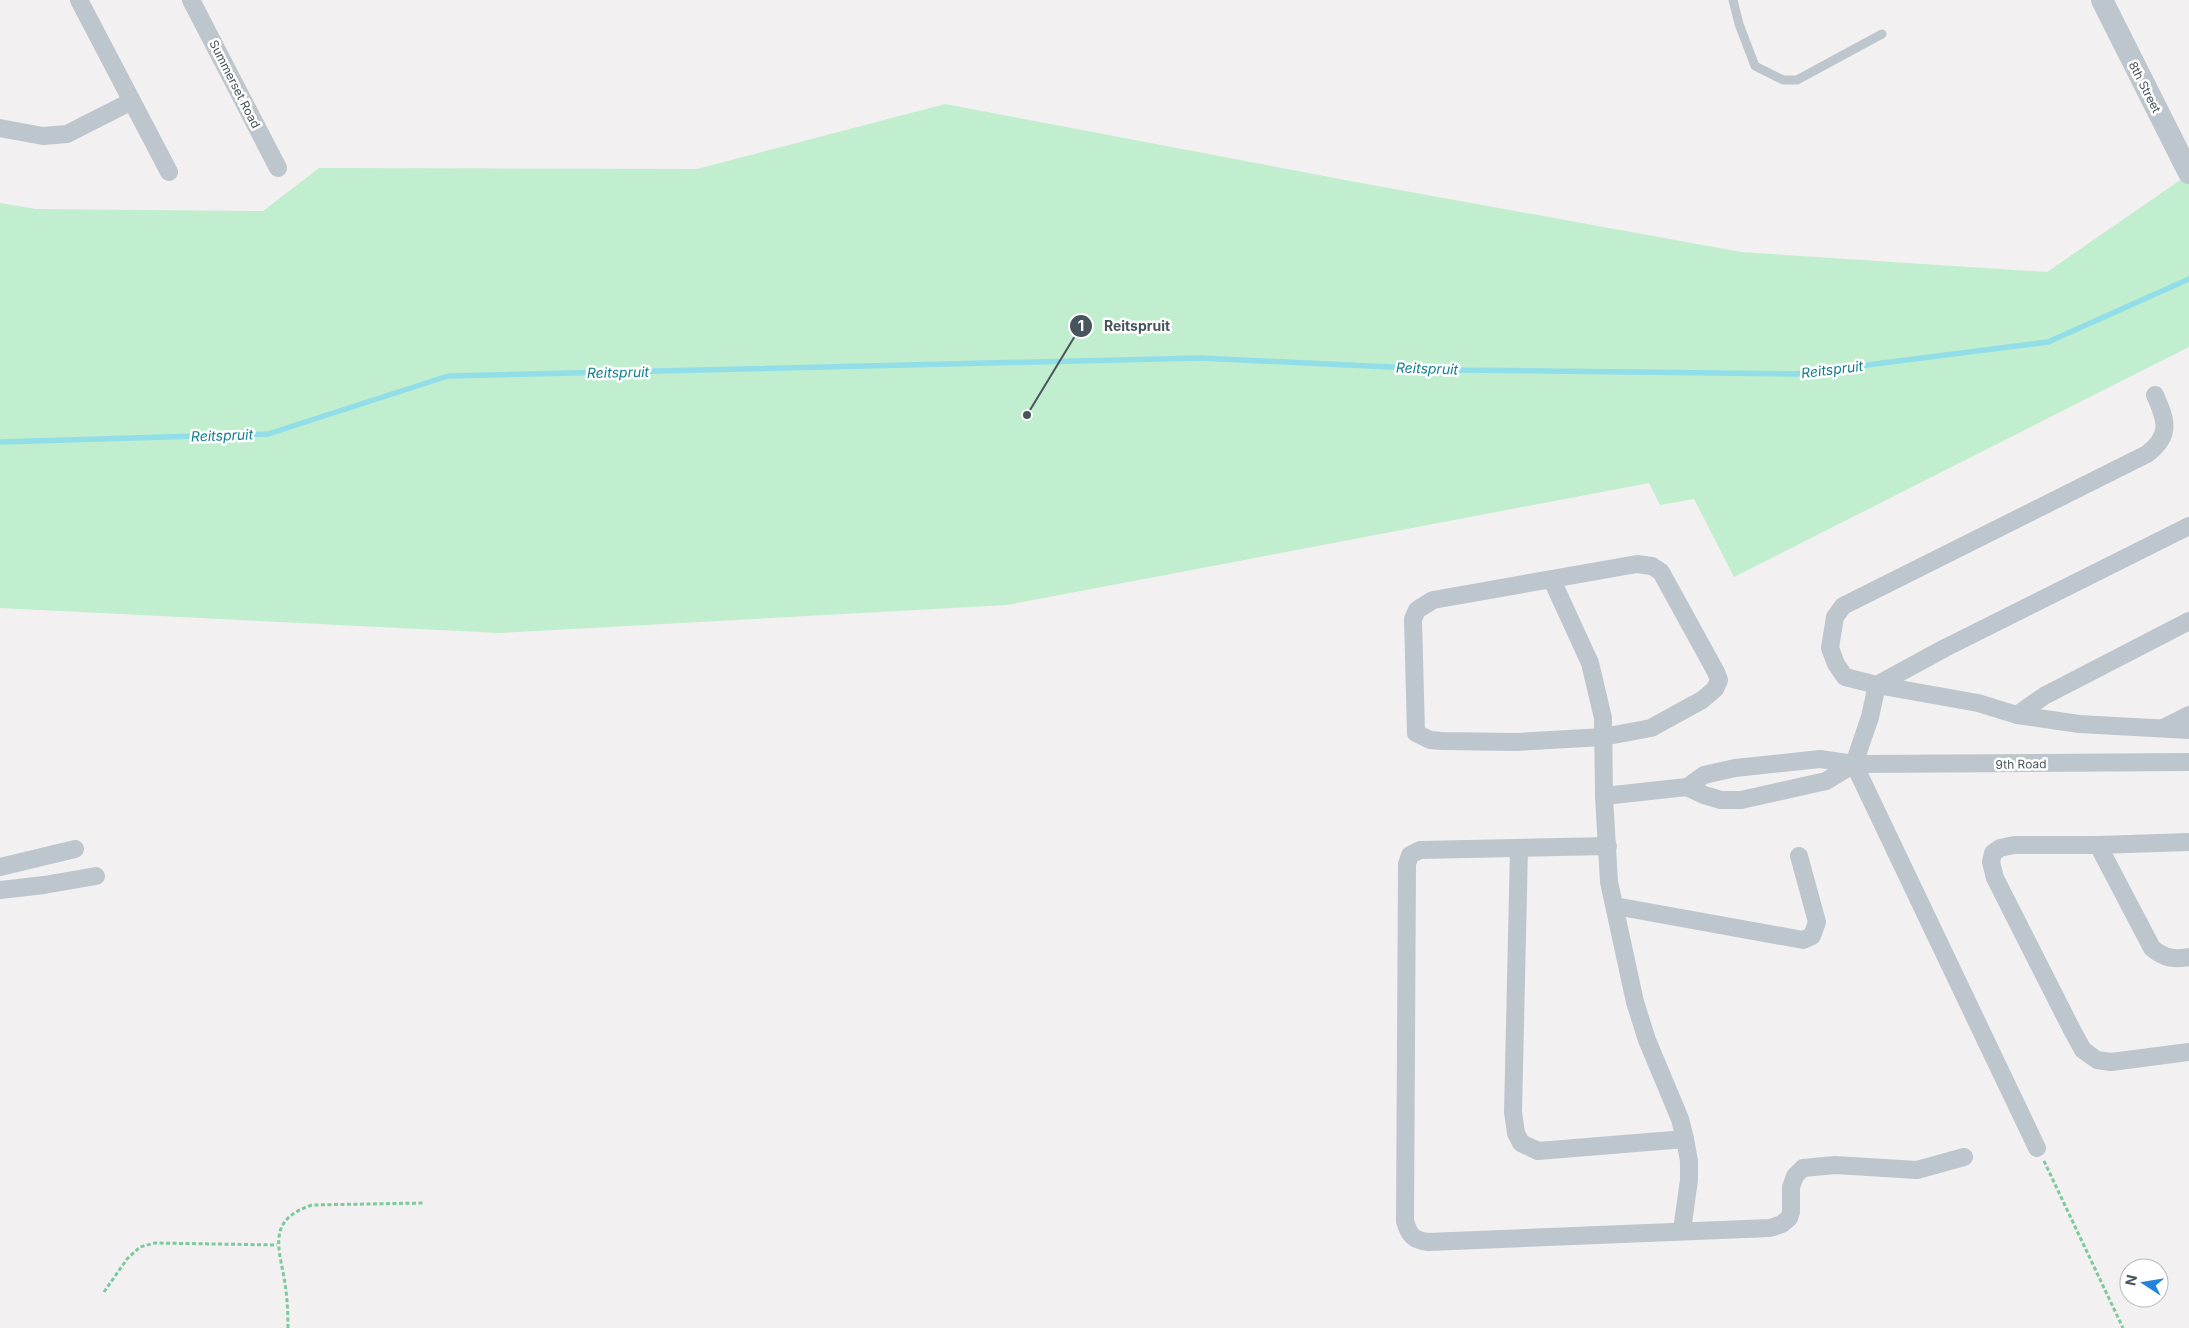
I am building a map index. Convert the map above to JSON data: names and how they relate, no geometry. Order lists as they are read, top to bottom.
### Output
{
  "streets": {
    "street": ["Summerset Road", "8th Street", "9th Road"]
  },
  "water": ["Reitspruit"],
  "places": ["Reitspruit"],
  "north": "left"
}
